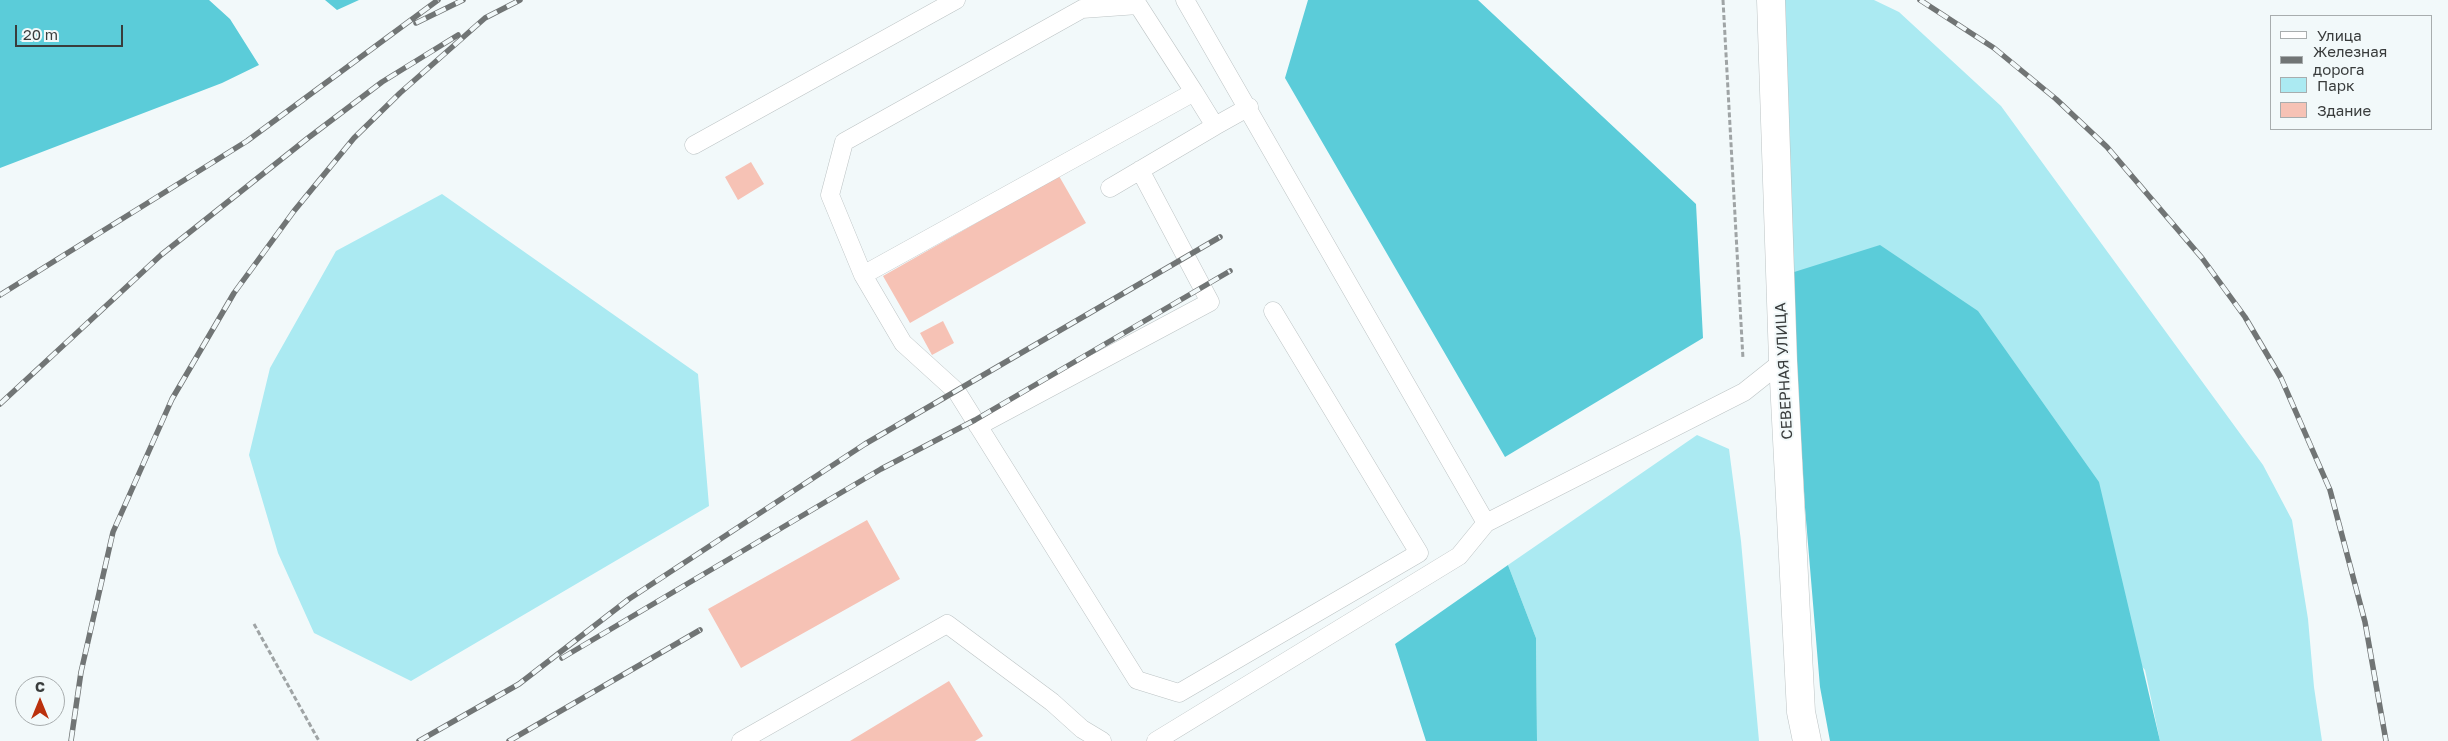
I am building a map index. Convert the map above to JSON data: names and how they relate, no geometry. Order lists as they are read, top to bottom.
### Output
{
  "streets": {
    "street": ["СЕВЕРНАЯ УЛИЦА"]
  },
  "legend": [
    "Улица",
    "Железная дорога",
    "Парк",
    "Здание"
  ],
  "scale_bar": "20 m",
  "north": "top"
}
